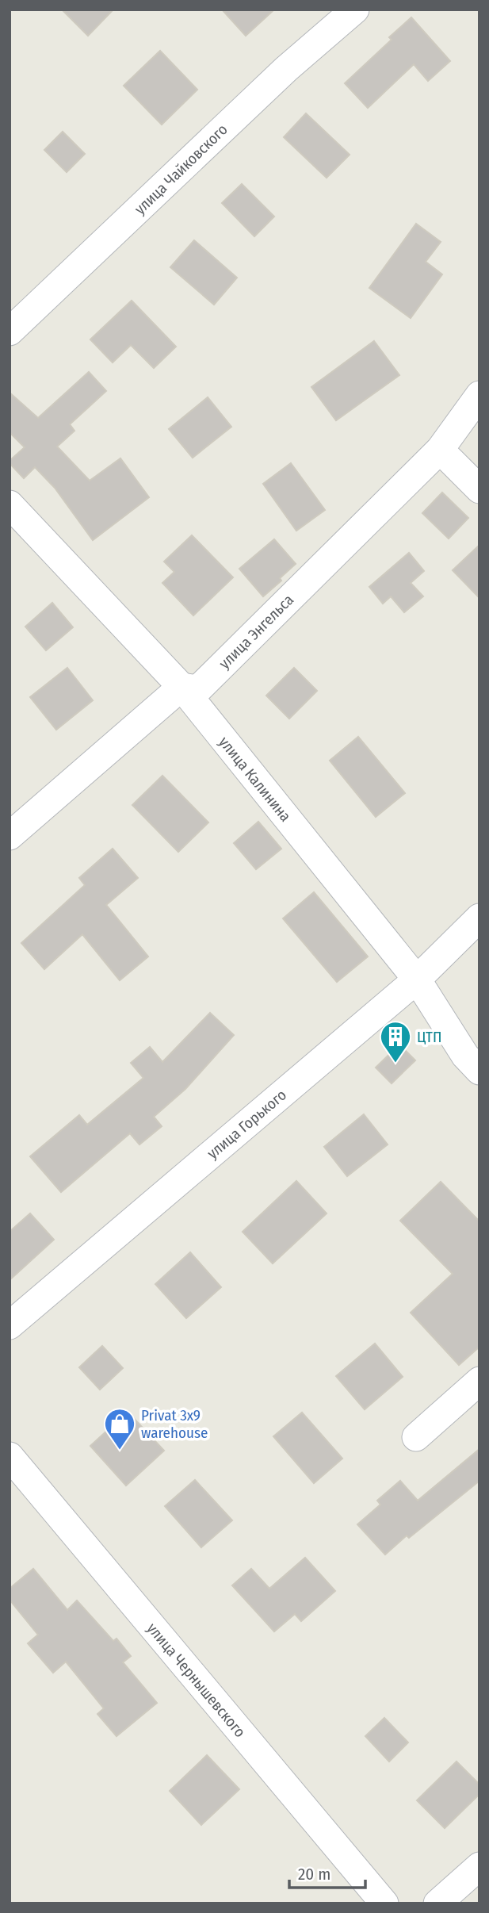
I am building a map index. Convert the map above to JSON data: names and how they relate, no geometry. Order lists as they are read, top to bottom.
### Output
{
  "streets": {
    "street": [
      "улица Чайковского",
      "улица Энгельса",
      "улица Калинина",
      "улица Горького",
      "улица Чернышевского"
    ]
  },
  "crossings": [
    ["улица Энгельса", "улица Калинина"],
    ["улица Калинина", "улица Горького"]
  ],
  "places": {
    "building": ["ЦТП"],
    "shop": ["Privat 3x9 warehouse"]
  },
  "scale_bar": "20 m"
}
